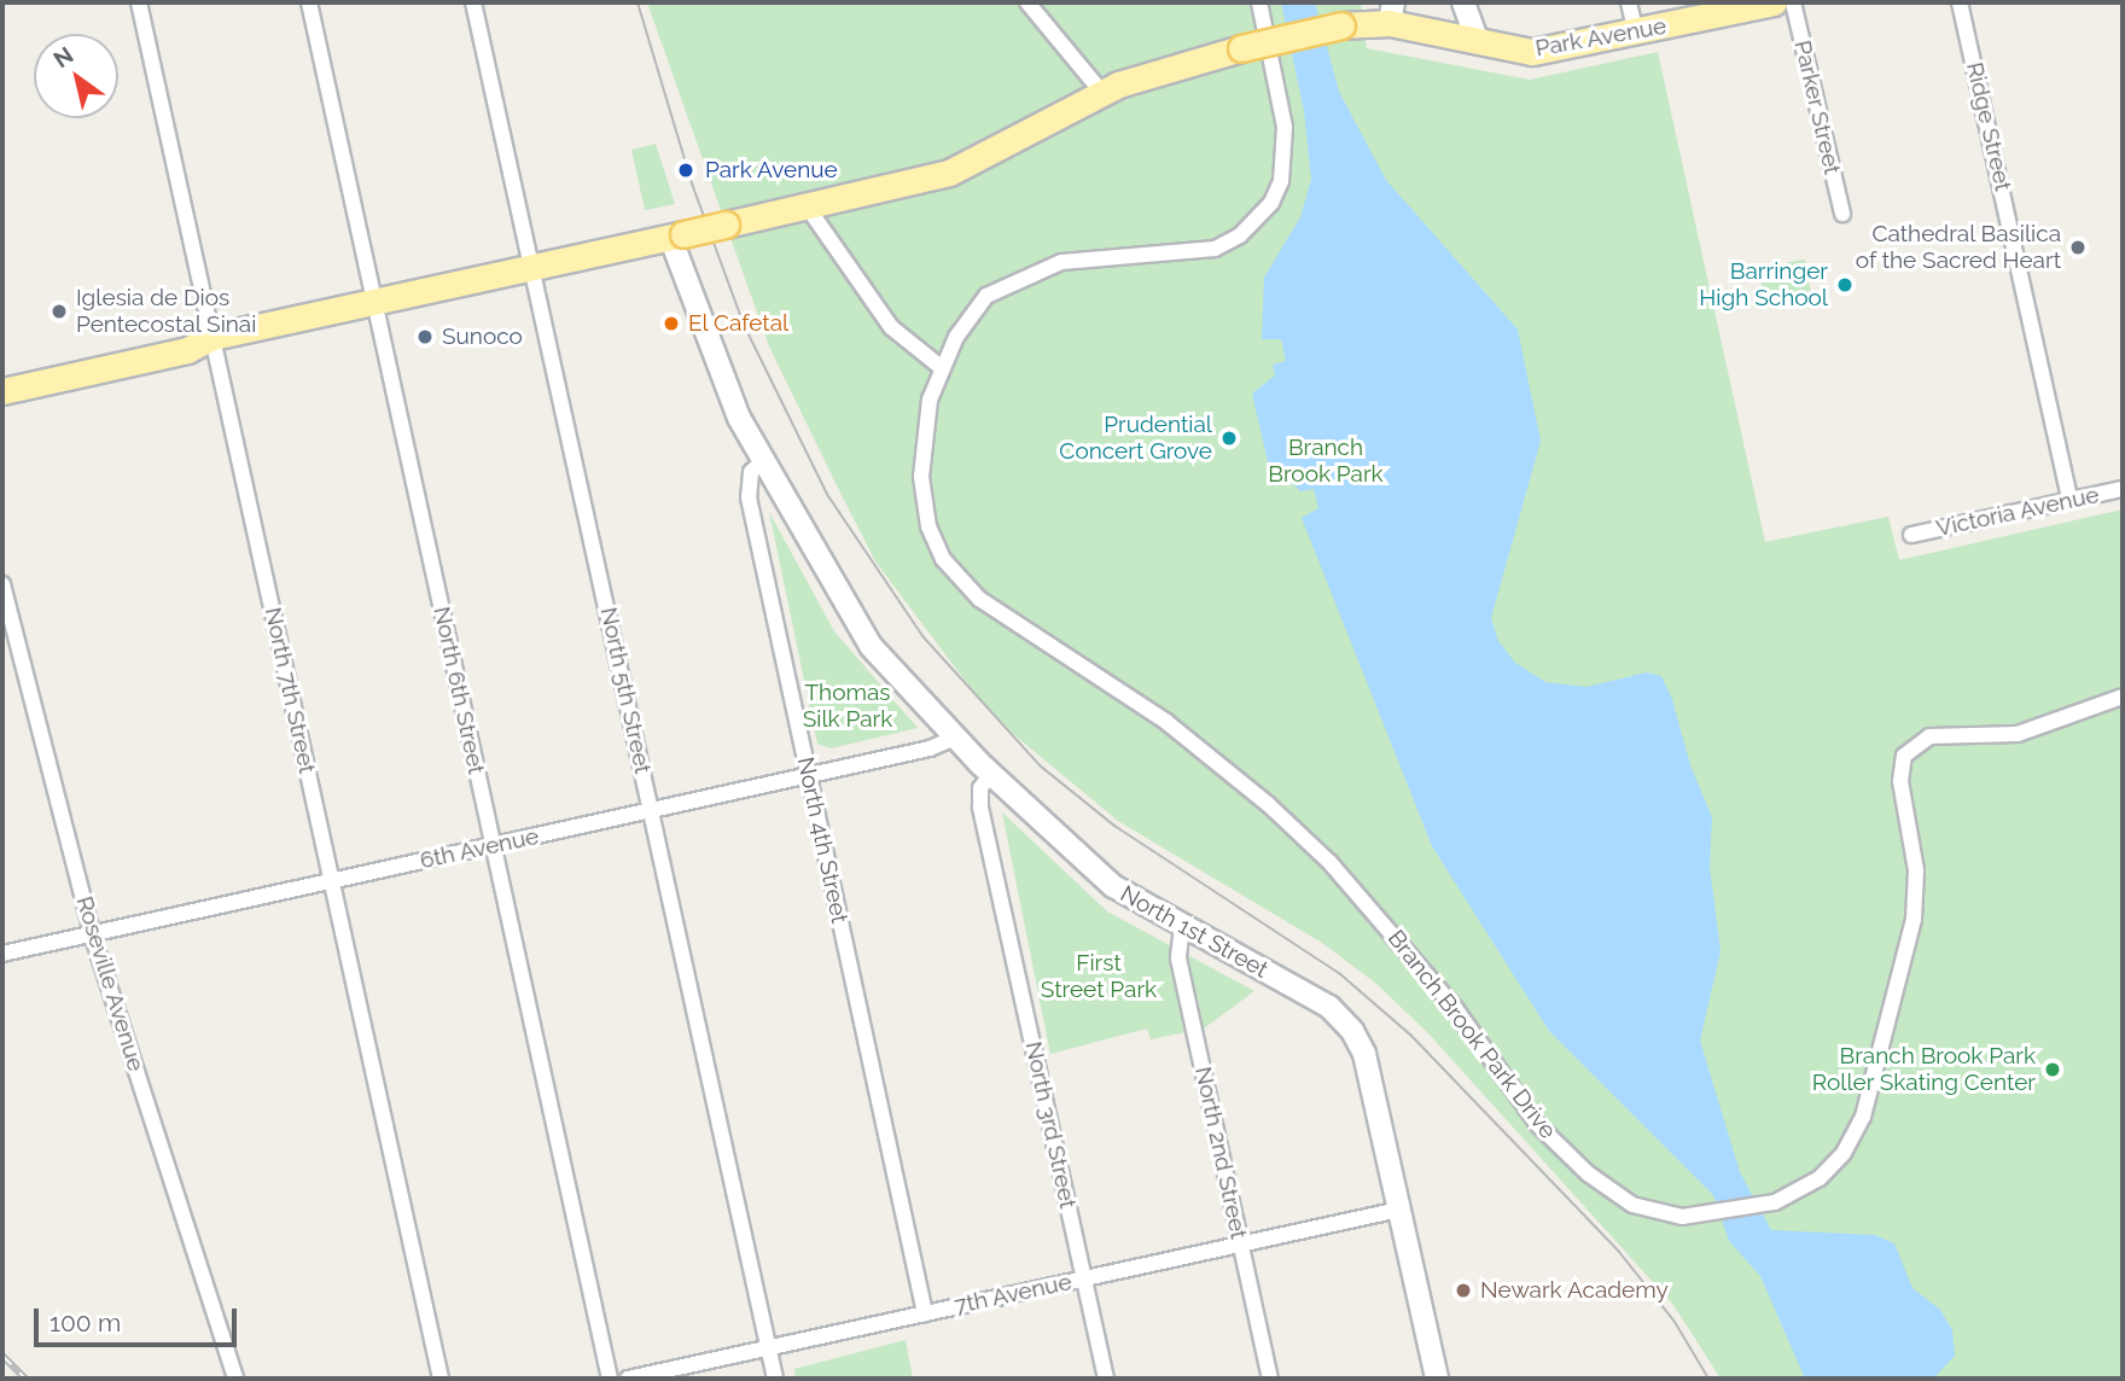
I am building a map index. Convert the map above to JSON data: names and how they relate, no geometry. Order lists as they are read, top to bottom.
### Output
{
  "streets": {
    "main road": ["Park Avenue", "North 1st Street"],
    "street": [
      "Parker Street",
      "Ridge Street",
      "Victoria Avenue",
      "North 7th Street",
      "North 6th Street",
      "North 5th Street",
      "North 4th Street",
      "6th Avenue",
      "Roseville Avenue",
      "Branch Brook Park Drive",
      "North 3rd Street",
      "North 2nd Street",
      "7th Avenue"
    ]
  },
  "crossings": [
    ["Park Avenue", "North 7th Street"],
    ["Park Avenue", "North 6th Street"],
    ["Park Avenue", "North 5th Street"],
    ["Ridge Street", "Victoria Avenue"],
    ["North 7th Street", "6th Avenue"],
    ["North 6th Street", "6th Avenue"],
    ["North 5th Street", "6th Avenue"],
    ["North 5th Street", "7th Avenue"],
    ["North 4th Street", "6th Avenue"],
    ["North 4th Street", "North 1st Street"],
    ["North 4th Street", "7th Avenue"],
    ["6th Avenue", "North 1st Street"],
    ["6th Avenue", "Roseville Avenue"],
    ["North 1st Street", "North 3rd Street"],
    ["North 1st Street", "North 2nd Street"],
    ["North 1st Street", "7th Avenue"],
    ["North 3rd Street", "7th Avenue"],
    ["North 2nd Street", "7th Avenue"]
  ],
  "parks": ["Branch Brook Park", "Thomas Silk Park", "First Street Park"],
  "places": [
    "Park Avenue",
    "Cathedral Basilica of the Sacred Heart",
    "Barringer High School",
    "Iglesia de Dios Pentecostal Sinai",
    "El Cafetal",
    "Sunoco",
    "Prudential Concert Grove",
    "Branch Brook Park Roller Skating Center",
    "Newark Academy"
  ],
  "scale_bar": "100 m",
  "north": "top left"
}
